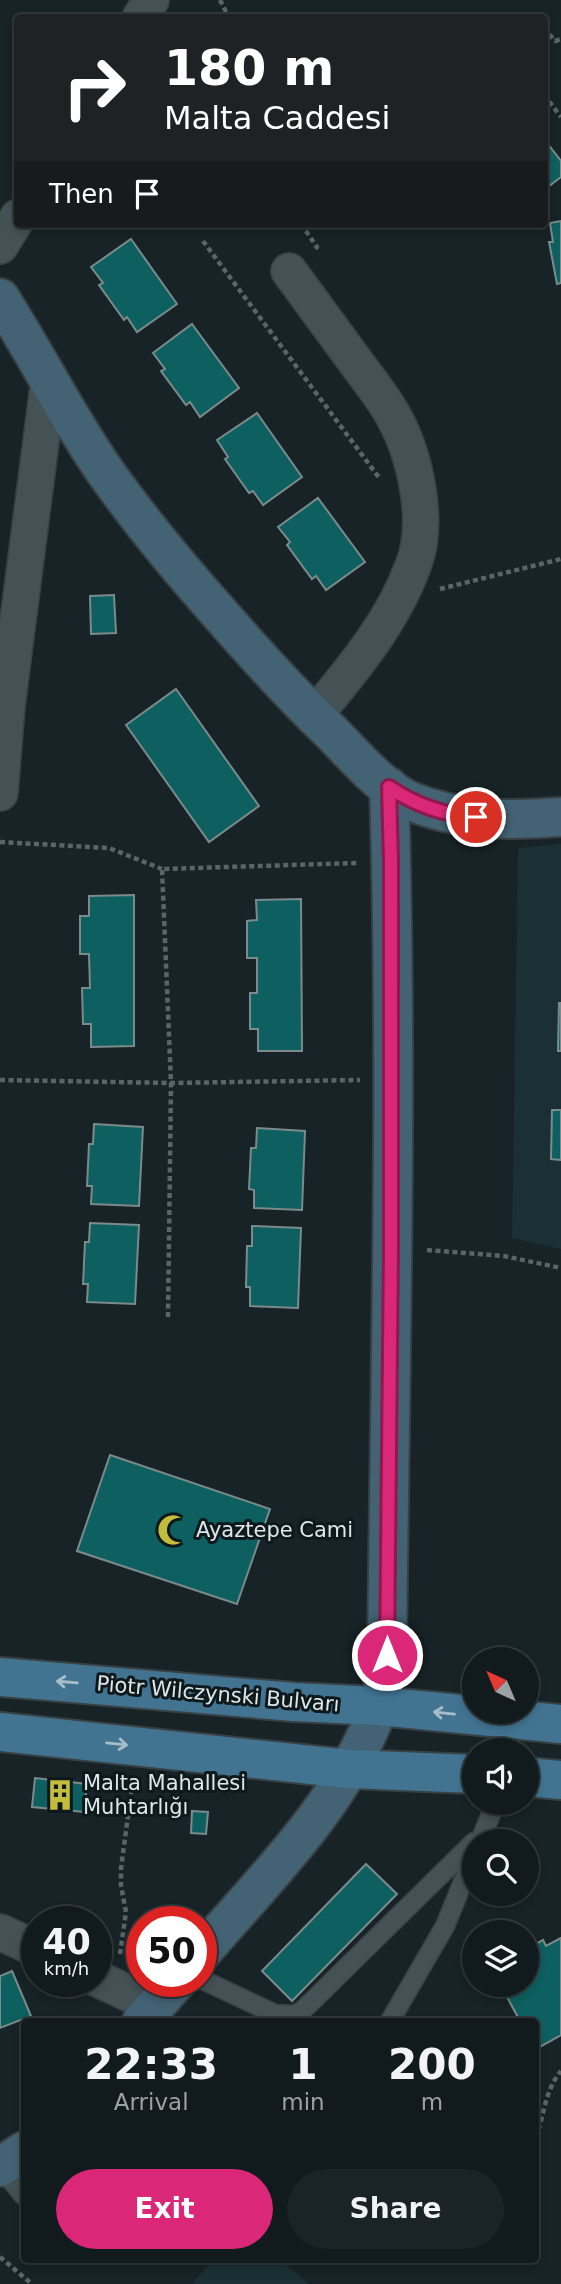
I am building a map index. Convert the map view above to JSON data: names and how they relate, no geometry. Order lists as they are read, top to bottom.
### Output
{
  "streets": {
    "main road": ["Piotr Wilczynski Bulvarı"]
  },
  "places": {
    "mosque": ["Ayaztepe Cami"],
    "building": ["Malta Mahallesi Muhtarlığı"]
  },
  "north": "top left",
  "page": {
    "turn": ["180 m", "Malta Caddesi"],
    "then": "Then",
    "speed": "40 km/h",
    "limit": "50",
    "eta": [
      "22:33",
      "Arrival",
      "1",
      "min",
      "200",
      "m"
    ],
    "buttons": ["Exit", "Share"]
  }
}
